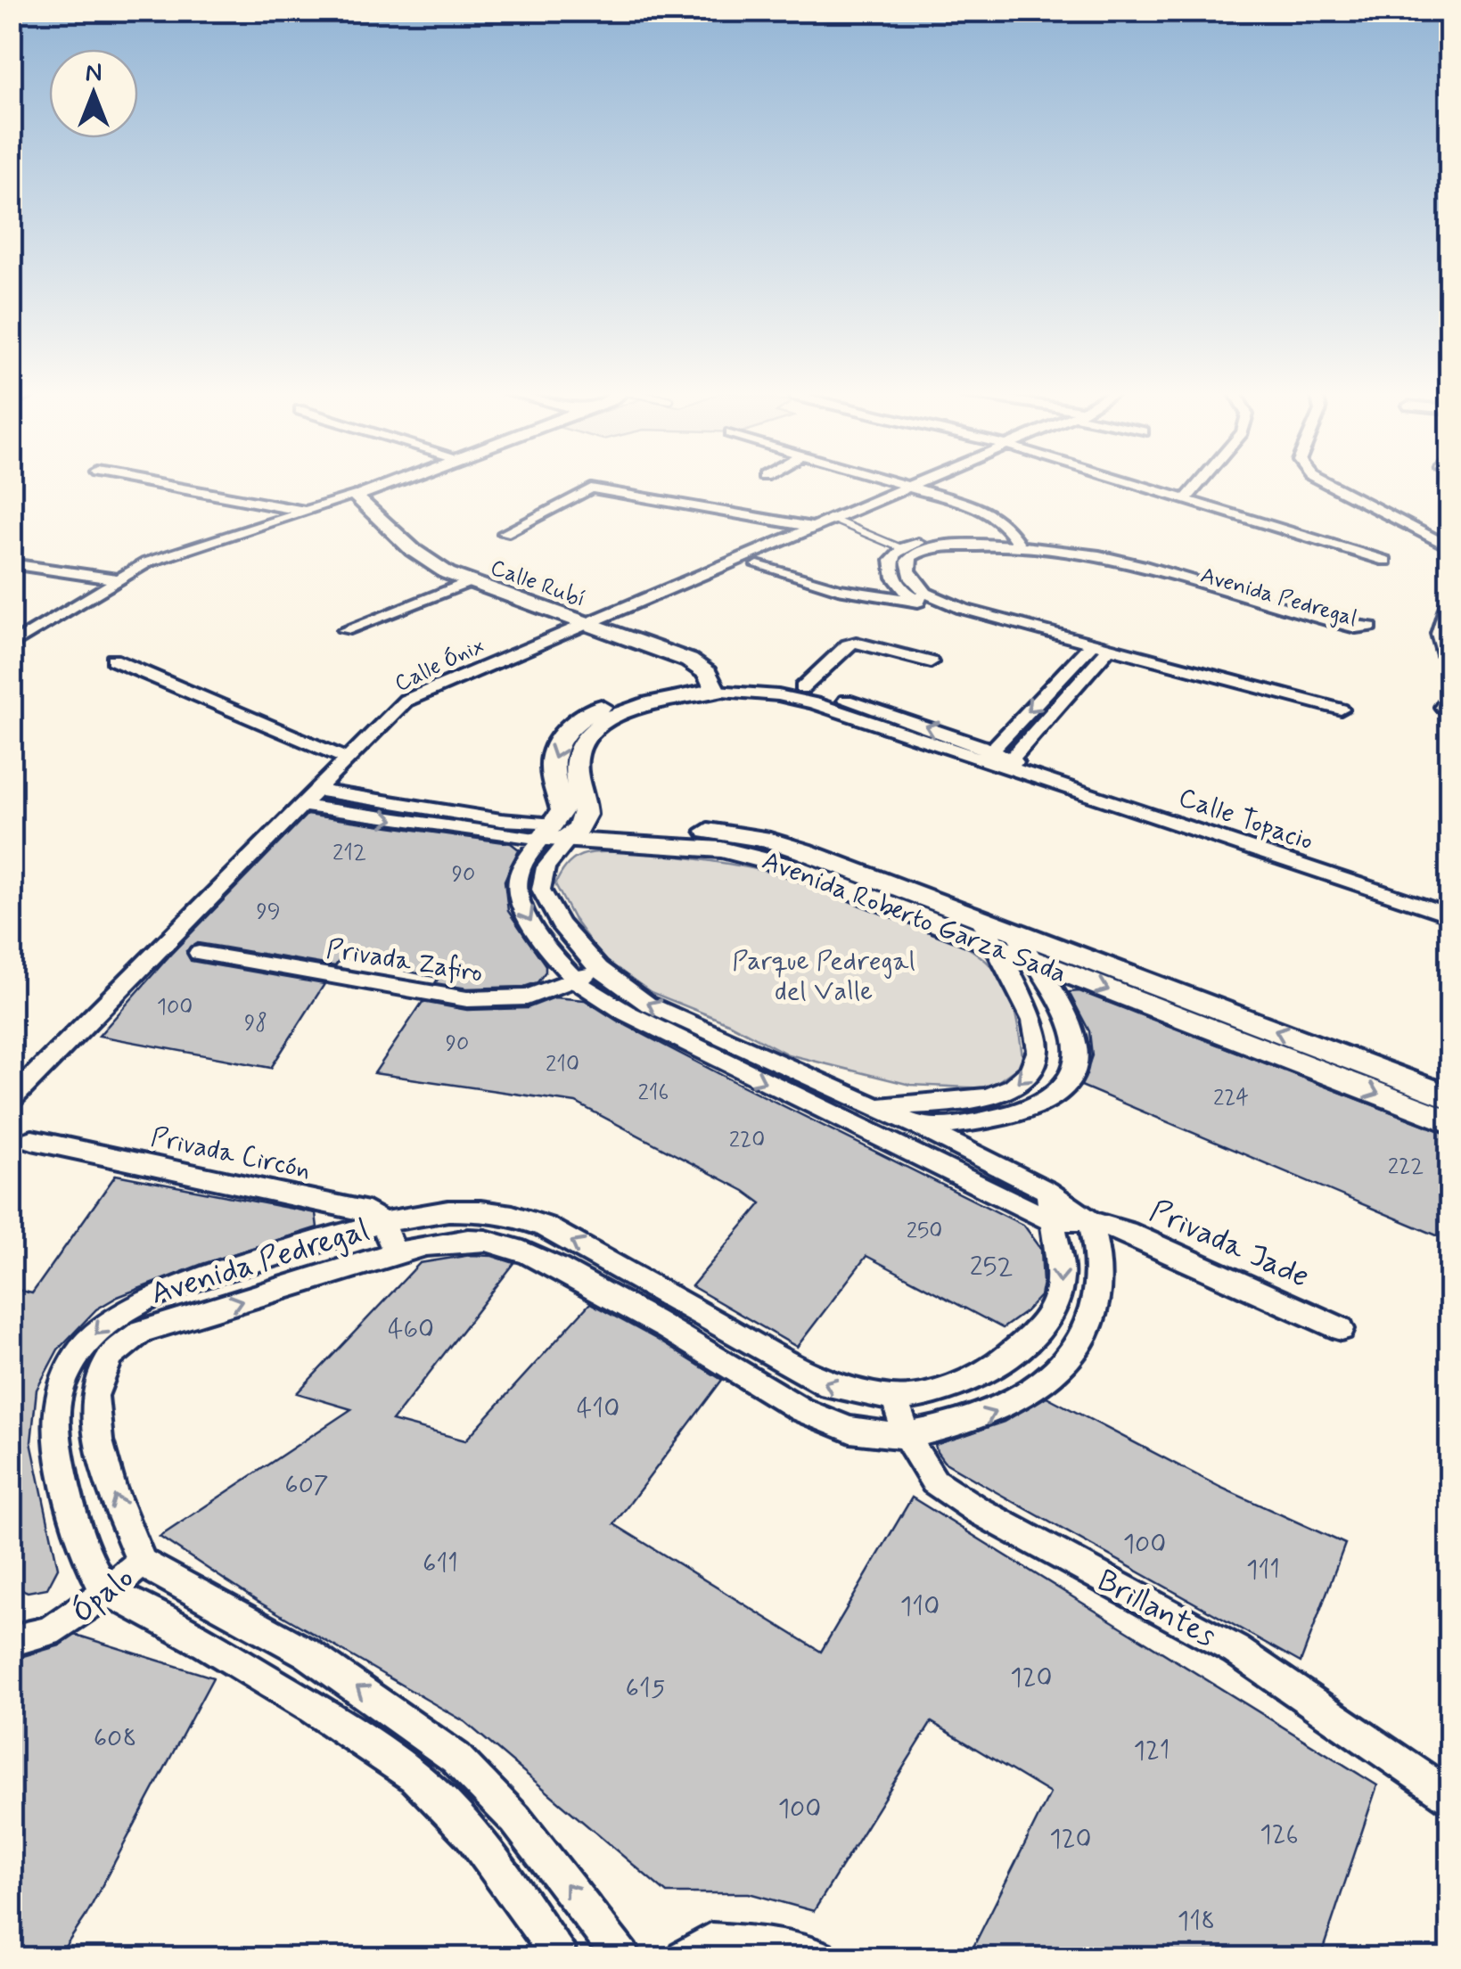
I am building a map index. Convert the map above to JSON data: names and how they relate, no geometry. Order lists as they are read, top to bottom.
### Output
{
  "streets": {
    "street": [
      "Calle Rubí",
      "Avenida Pedregal",
      "Calle Ónix",
      "Calle Topacio",
      "Avenida Roberto Garza Sada",
      "Privada Zafiro",
      "Privada Circón",
      "Privada Jade",
      "Ópalo",
      "Brillantes"
    ]
  },
  "crossings": [
    ["Calle Rubí", "Calle Ónix"],
    ["Avenida Pedregal", "Privada Circón"],
    ["Avenida Pedregal", "Privada Jade"],
    ["Avenida Pedregal", "Ópalo"],
    ["Avenida Pedregal", "Brillantes"],
    ["Calle Ónix", "Avenida Roberto Garza Sada"]
  ],
  "parks": ["Parque Pedregal del Valle"],
  "house_numbers": [
    "212",
    "90",
    "99",
    "100",
    "98",
    "90",
    "210",
    "216",
    "224",
    "220",
    "222",
    "250",
    "252",
    "460",
    "410",
    "607",
    "100",
    "611",
    "111",
    "110",
    "120",
    "615",
    "608",
    "121",
    "100",
    "126",
    "120",
    "118"
  ],
  "north": "top"
}
